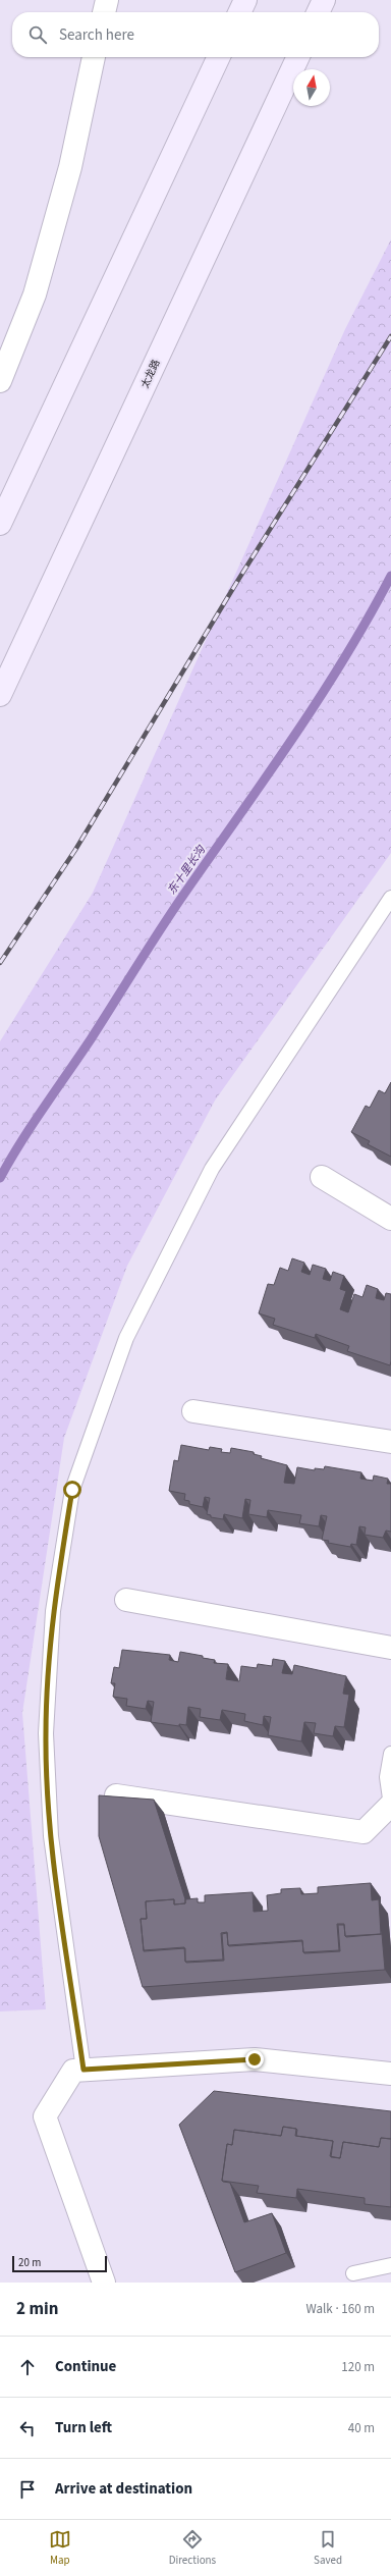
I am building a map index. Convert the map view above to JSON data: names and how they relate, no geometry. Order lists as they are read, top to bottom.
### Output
{
  "streets": {
    "street": ["太龙路"]
  },
  "water": ["东十里长沟"],
  "scale_bar": "20 m",
  "north": "top",
  "page": {
    "search": "Search here",
    "scale": "20 m",
    "heading": ["2 min", "Walk · 160 m"],
    "list": [
      ["Continue", "120 m"],
      ["Turn left", "40 m"],
      "Arrive at destination"
    ],
    "nav": ["Map", "Directions", "Saved"]
  }
}
